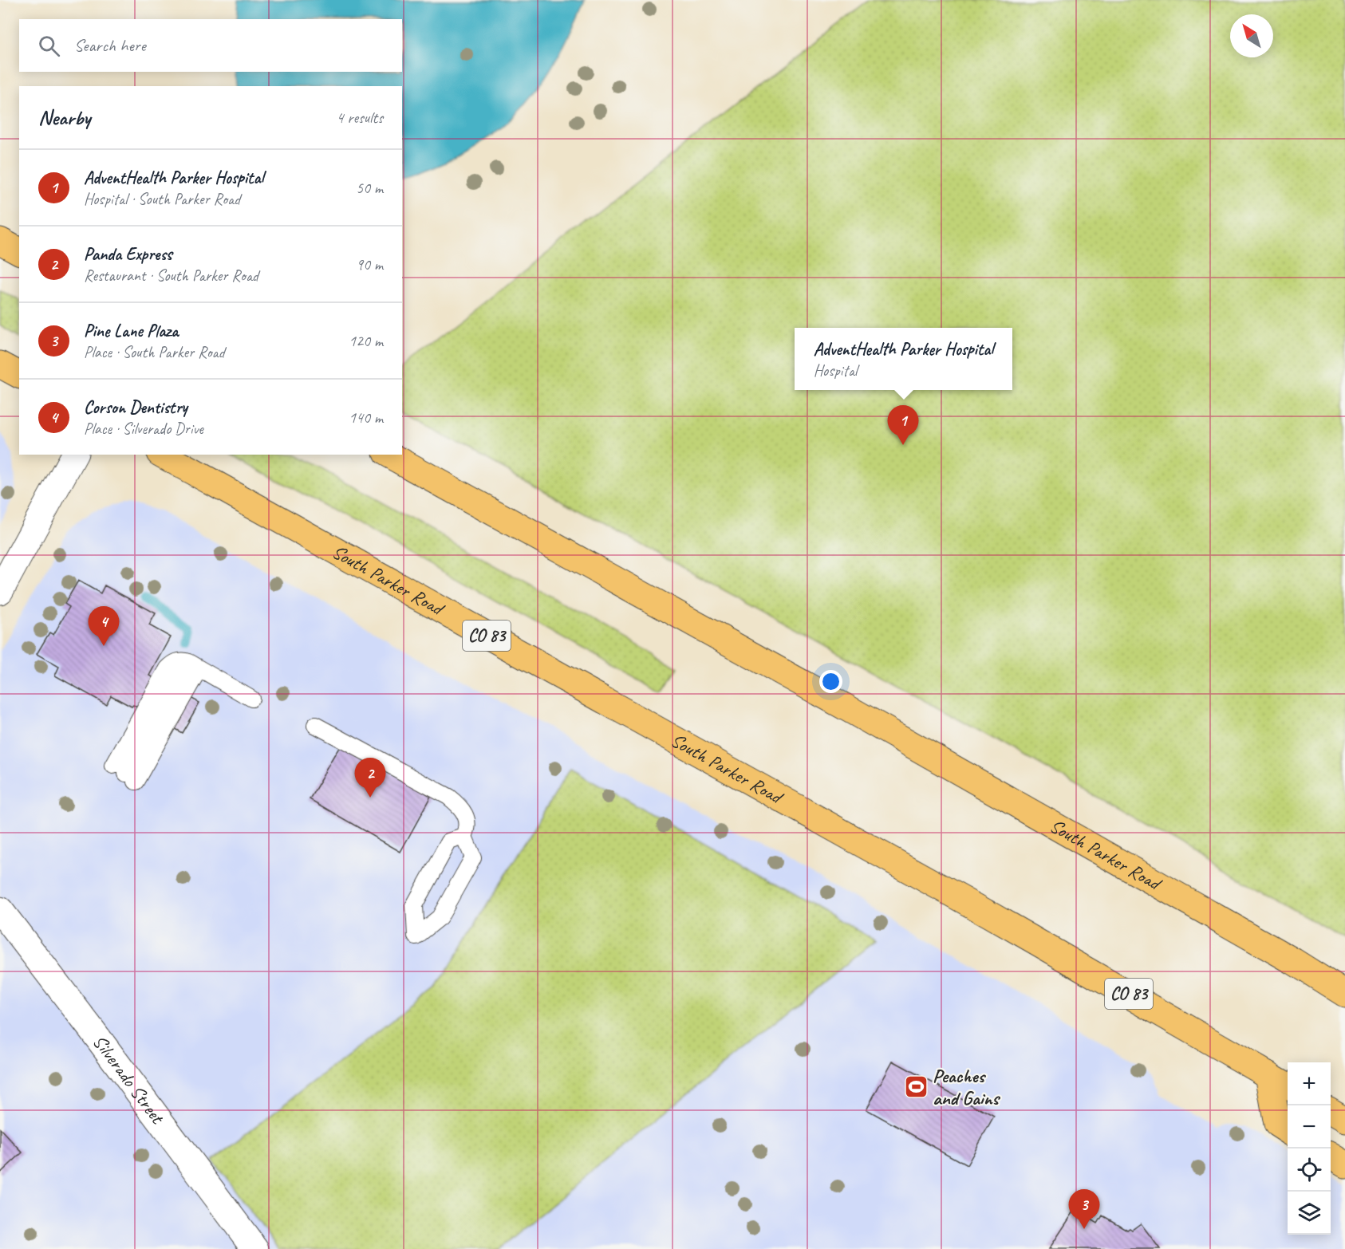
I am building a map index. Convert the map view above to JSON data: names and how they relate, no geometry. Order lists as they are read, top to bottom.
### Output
{
  "streets": {
    "highway": ["South Parker Road", "CO 83"],
    "street": ["Silverado Street"]
  },
  "places": {
    "sports": ["Peaches and Gains"]
  },
  "north": "top left",
  "page": {
    "search": "Search here",
    "heading": ["Nearby", "4 results"],
    "list": [
      {
        "mark": "1",
        "name": "AdventHealth Parker Hospital",
        "note": "Hospital · South Parker Road",
        "value": "50 m"
      },
      {
        "mark": "2",
        "name": "Panda Express",
        "note": "Restaurant · South Parker Road",
        "value": "90 m"
      },
      {
        "mark": "3",
        "name": "Pine Lane Plaza",
        "note": "Place · South Parker Road",
        "value": "120 m"
      },
      {
        "mark": "4",
        "name": "Corson Dentistry",
        "note": "Place · Silverado Drive",
        "value": "140 m"
      }
    ],
    "popup": ["AdventHealth Parker Hospital", "Hospital"],
    "pins": [
      "1",
      "4",
      "2",
      "3"
    ],
    "map_buttons": ["+", "−"]
  }
}
